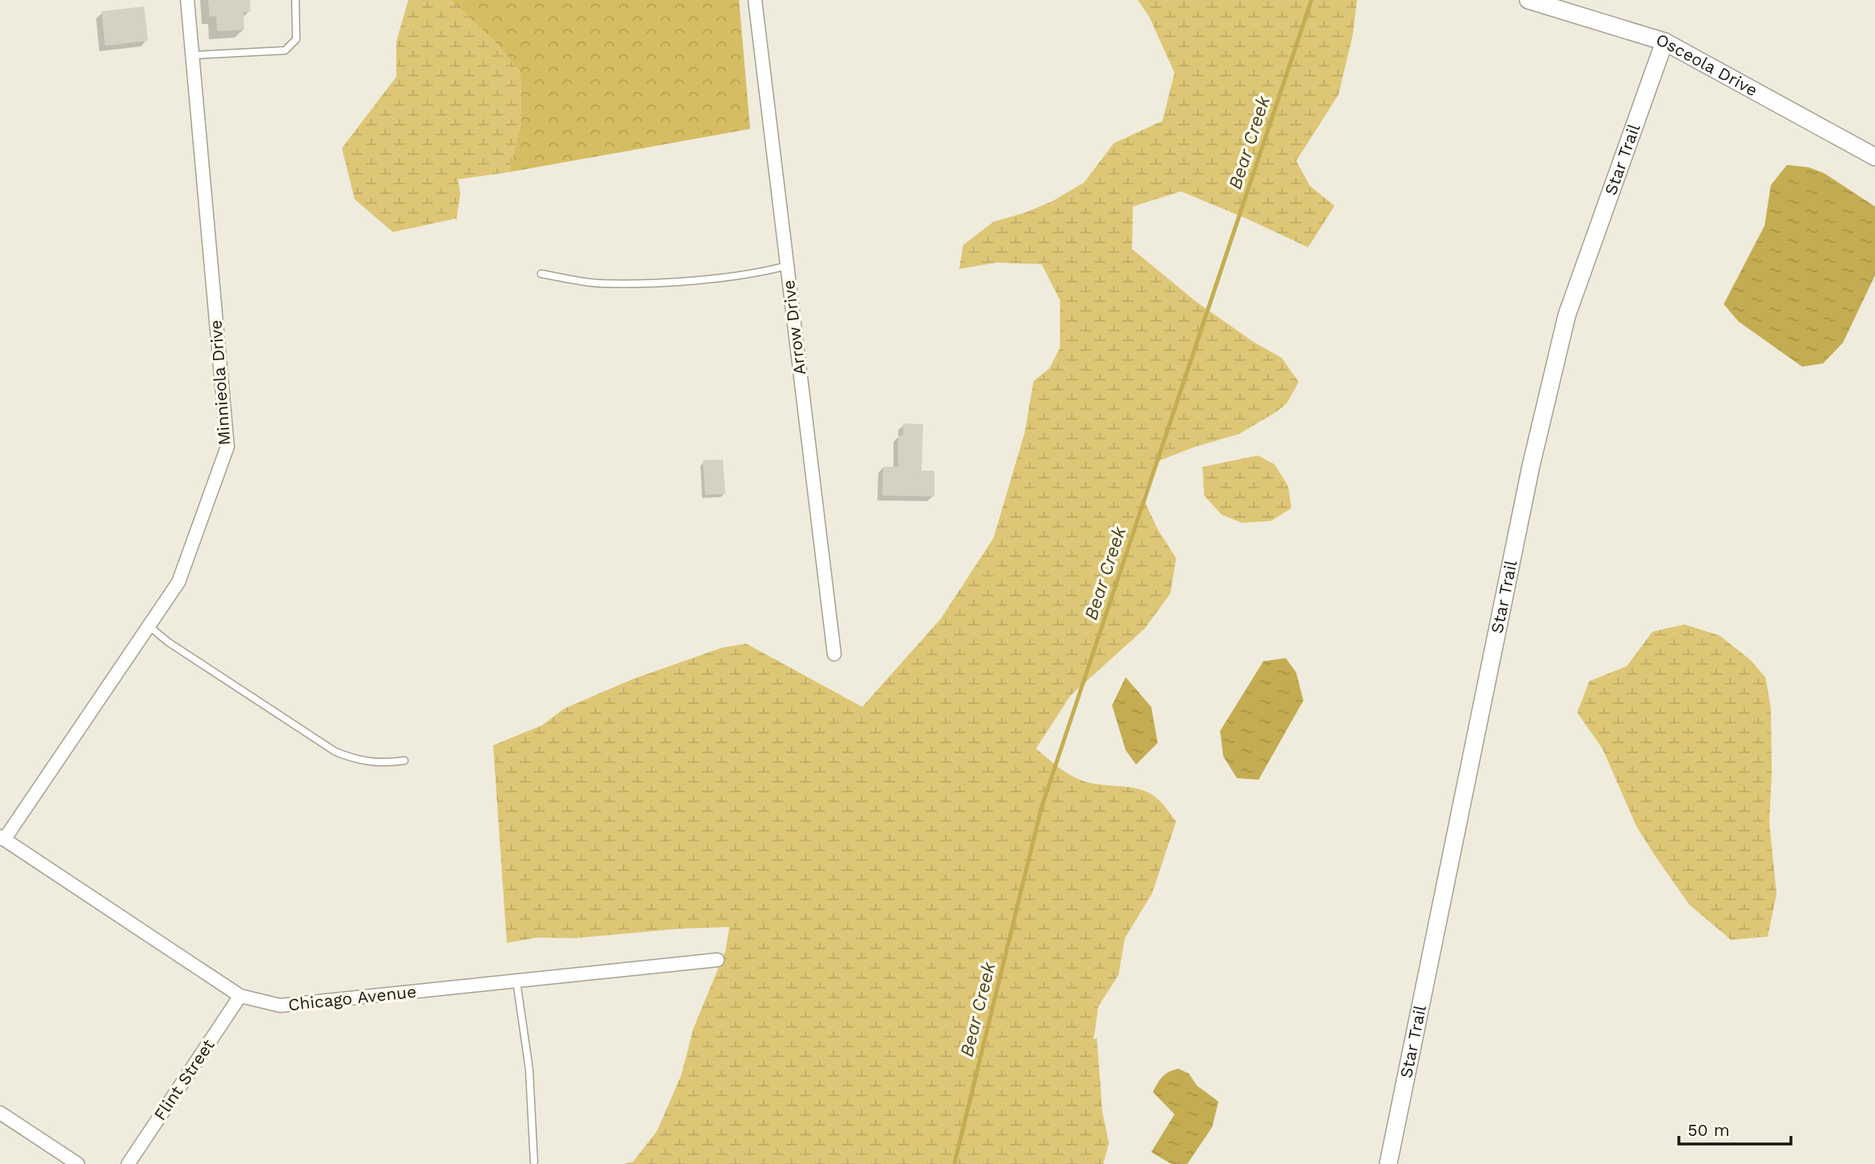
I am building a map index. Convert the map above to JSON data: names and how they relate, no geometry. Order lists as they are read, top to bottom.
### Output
{
  "streets": {
    "street": [
      "Osceola Drive",
      "Star Trail",
      "Arrow Drive",
      "Minnieola Drive",
      "Chicago Avenue",
      "Flint Street"
    ]
  },
  "crossings": [
    ["Osceola Drive", "Star Trail"],
    ["Minnieola Drive", "Chicago Avenue"],
    ["Chicago Avenue", "Flint Street"]
  ],
  "water": ["Bear Creek"],
  "scale_bar": "50 m"
}
